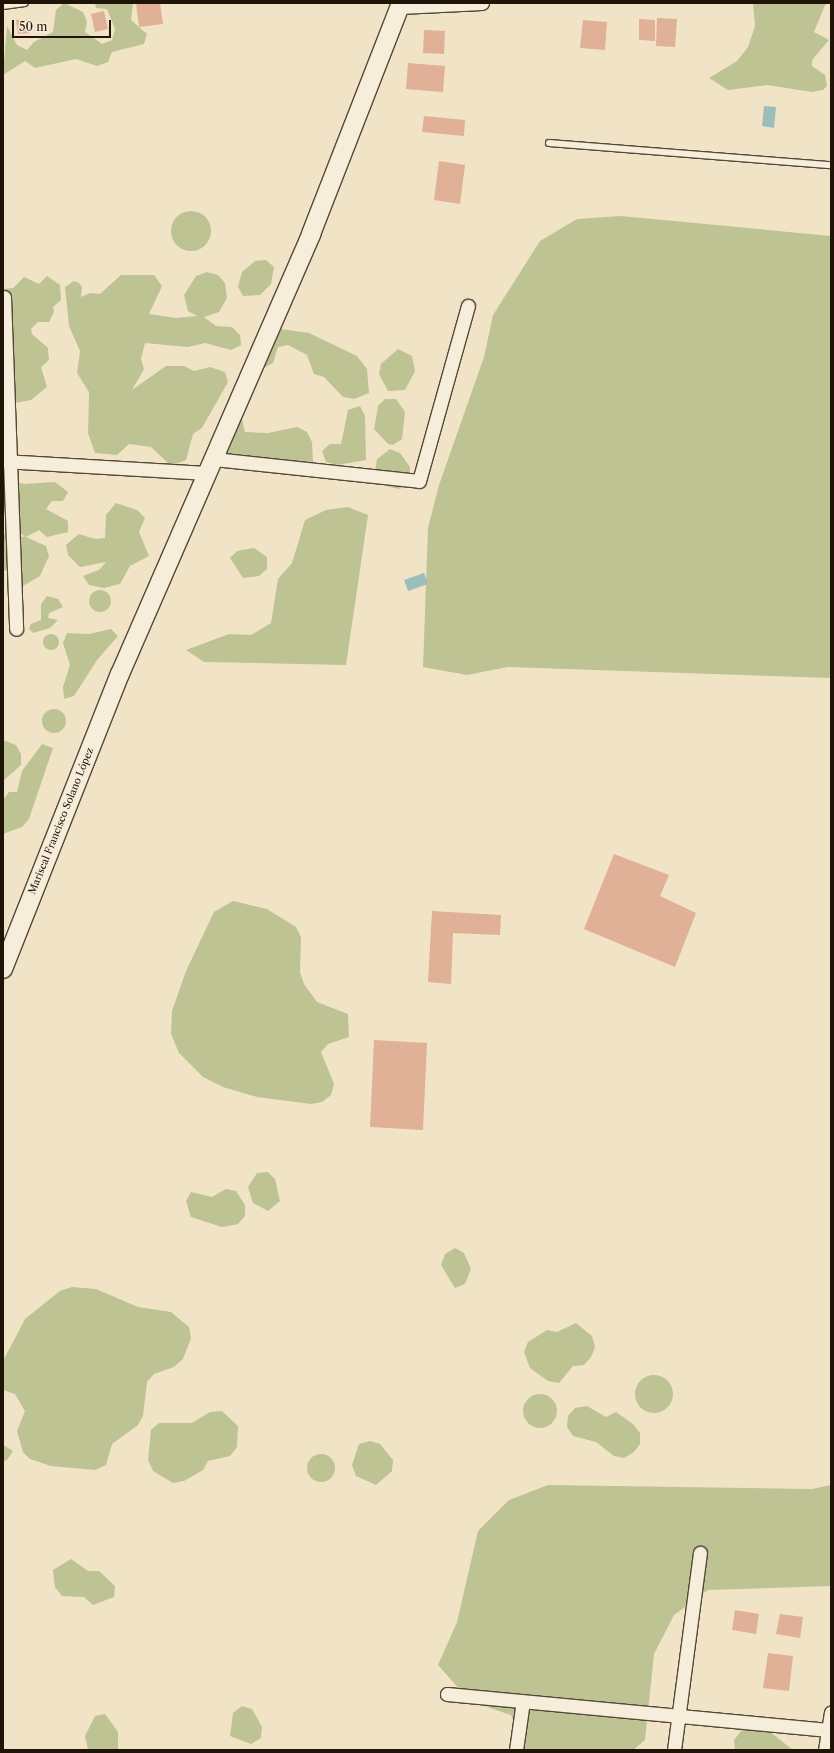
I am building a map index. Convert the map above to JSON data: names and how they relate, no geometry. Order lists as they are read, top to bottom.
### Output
{
  "streets": {
    "street": ["Mariscal Francisco Solano López"]
  },
  "scale_bar": "50 m"
}
